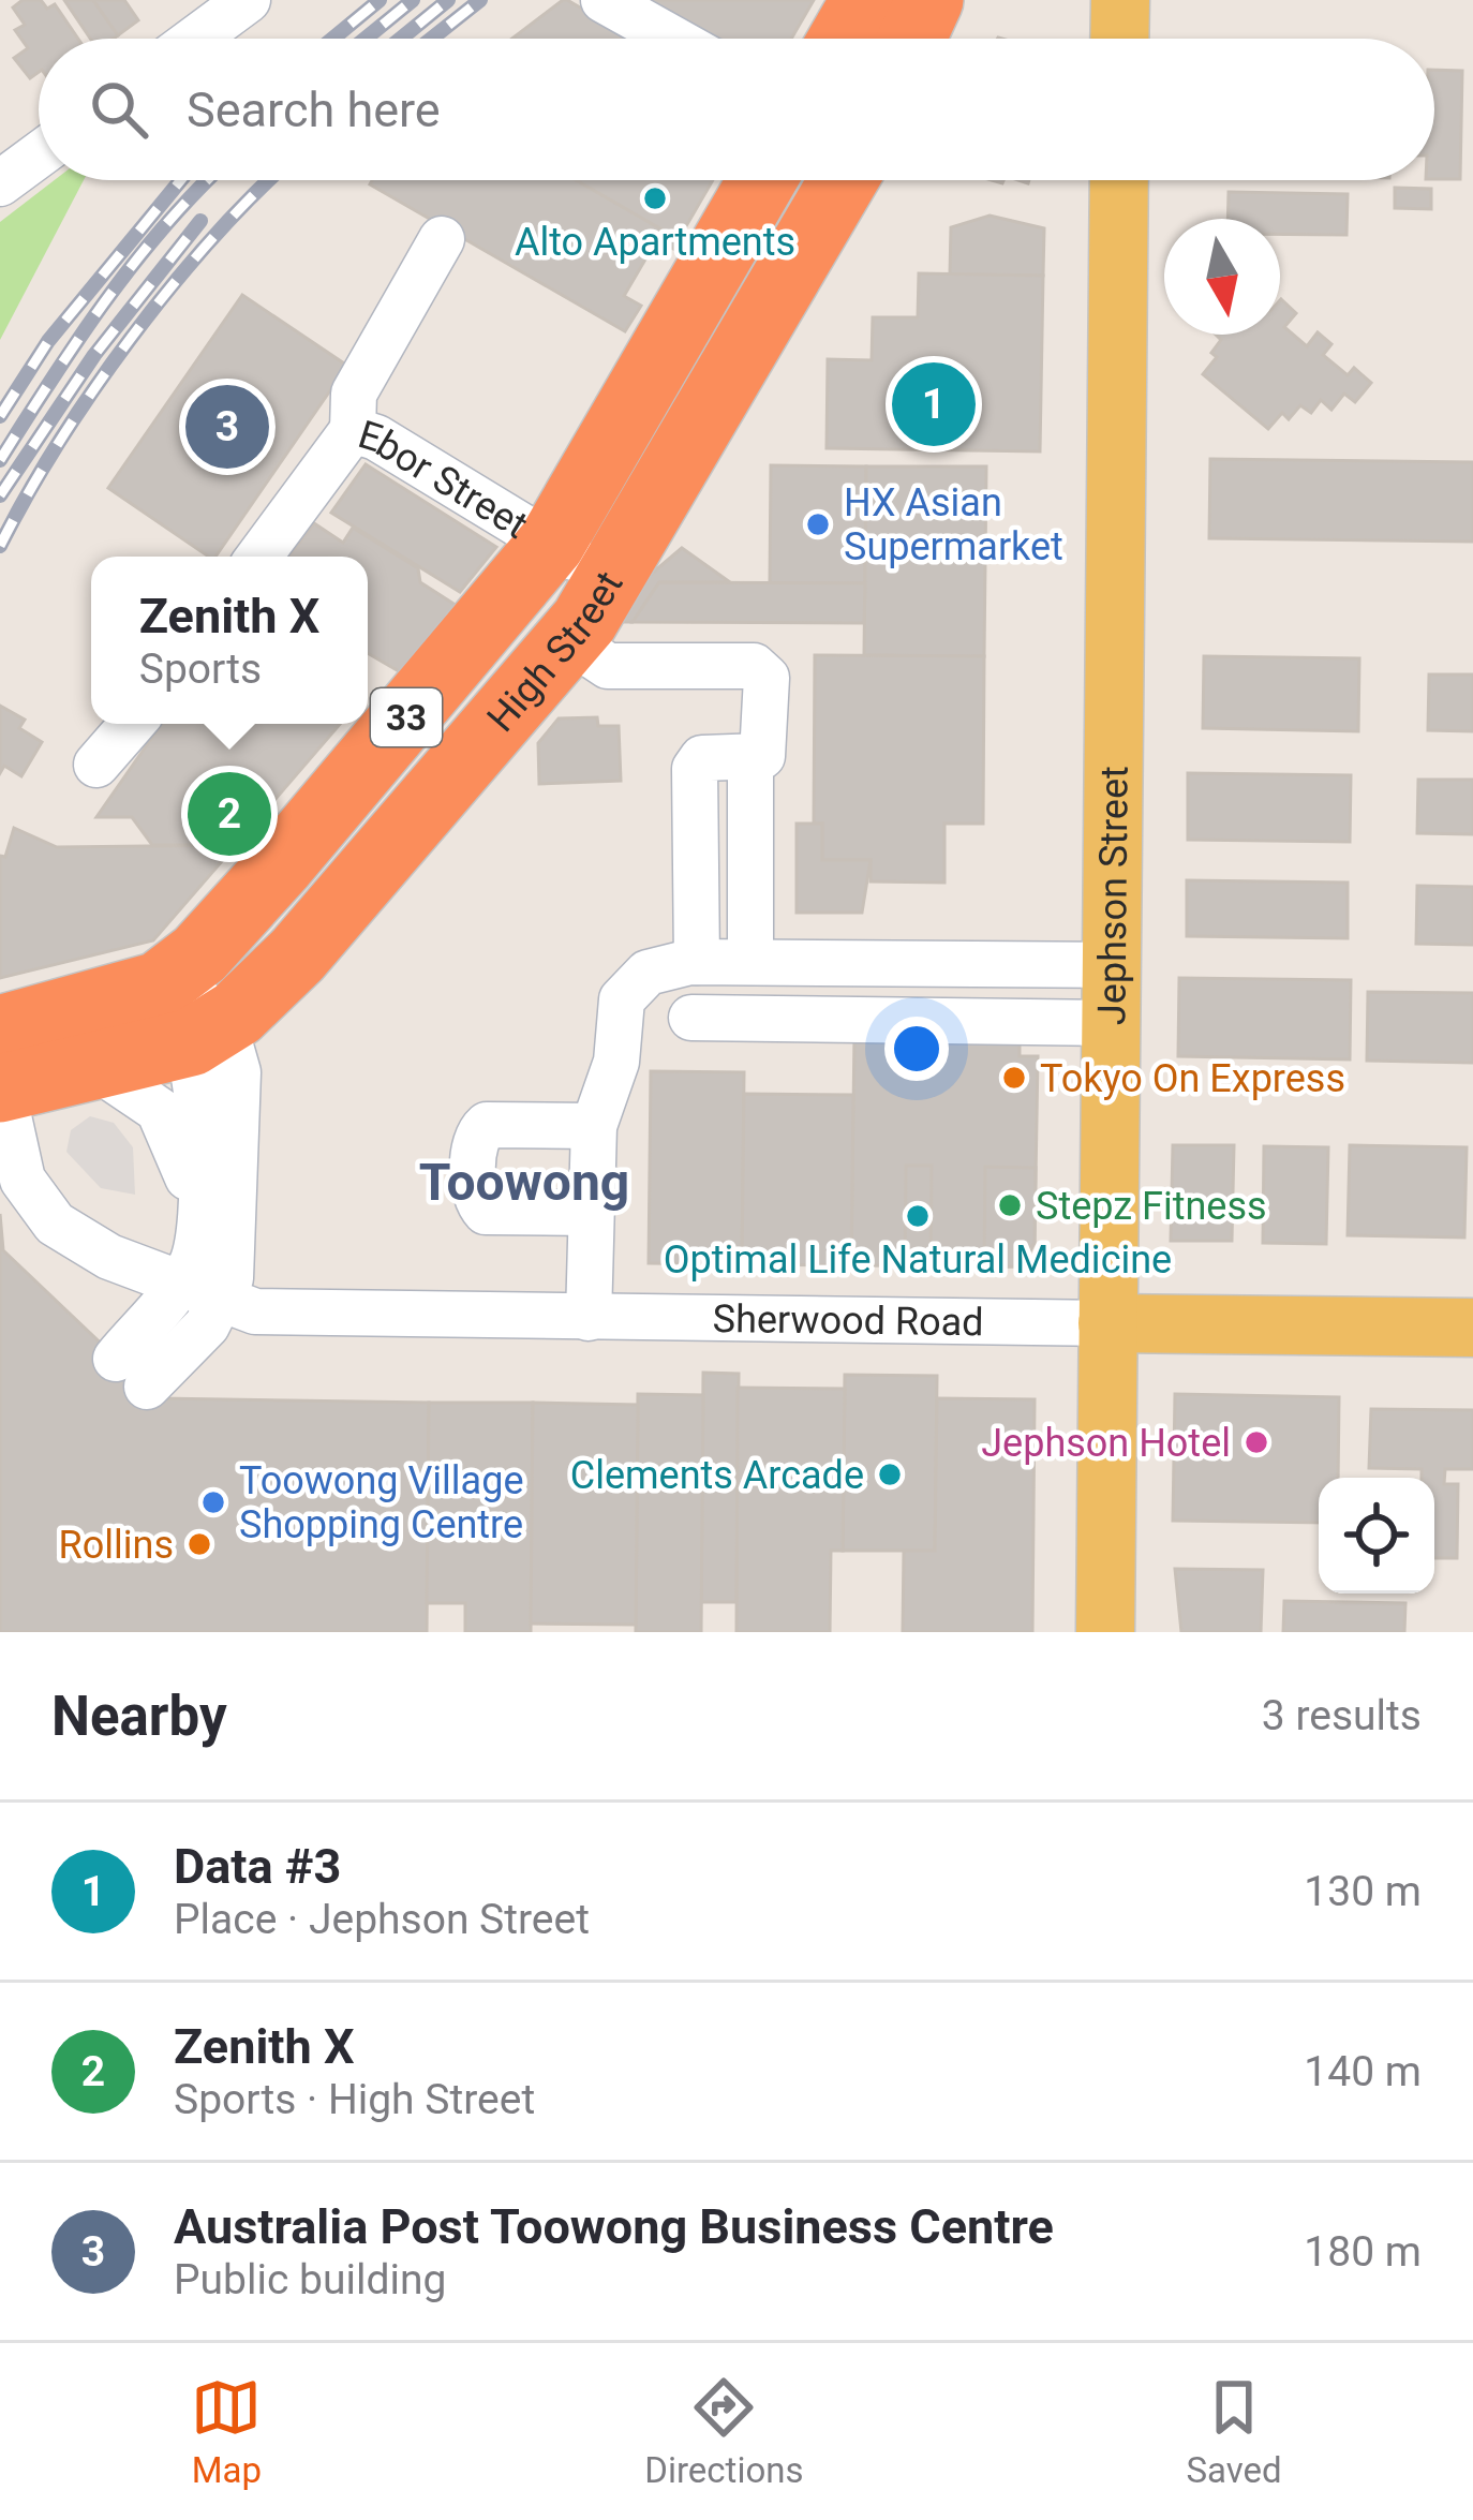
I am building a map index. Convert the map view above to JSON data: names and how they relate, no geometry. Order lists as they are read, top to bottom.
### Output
{
  "streets": {
    "highway": ["High Street", "33"],
    "main road": ["Jephson Street", "Sherwood Road"],
    "street": ["Ebor Street"]
  },
  "crossings": [
    ["Ebor Street", "High Street"],
    ["High Street", "Sherwood Road"],
    ["Jephson Street", "Sherwood Road"]
  ],
  "districts": ["Toowong"],
  "places": [
    "Alto Apartments",
    "HX Asian Supermarket",
    "Tokyo On Express",
    "Stepz Fitness",
    "Optimal Life Natural Medicine",
    "Jephson Hotel",
    "Clements Arcade",
    "Toowong Village Shopping Centre",
    "Rollins"
  ],
  "north": "bottom",
  "page": {
    "search": "Search here",
    "pins": ["1", "3", "2"],
    "popup": ["Zenith X", "Sports"],
    "heading": ["Nearby", "3 results"],
    "list": [
      {
        "mark": "1",
        "name": "Data #3",
        "note": "Place · Jephson Street",
        "value": "130 m"
      },
      {
        "mark": "2",
        "name": "Zenith X",
        "note": "Sports · High Street",
        "value": "140 m"
      },
      {
        "mark": "3",
        "name": "Australia Post Toowong Business Centre",
        "note": "Public building",
        "value": "180 m"
      }
    ],
    "nav": ["Map", "Directions", "Saved"]
  }
}
